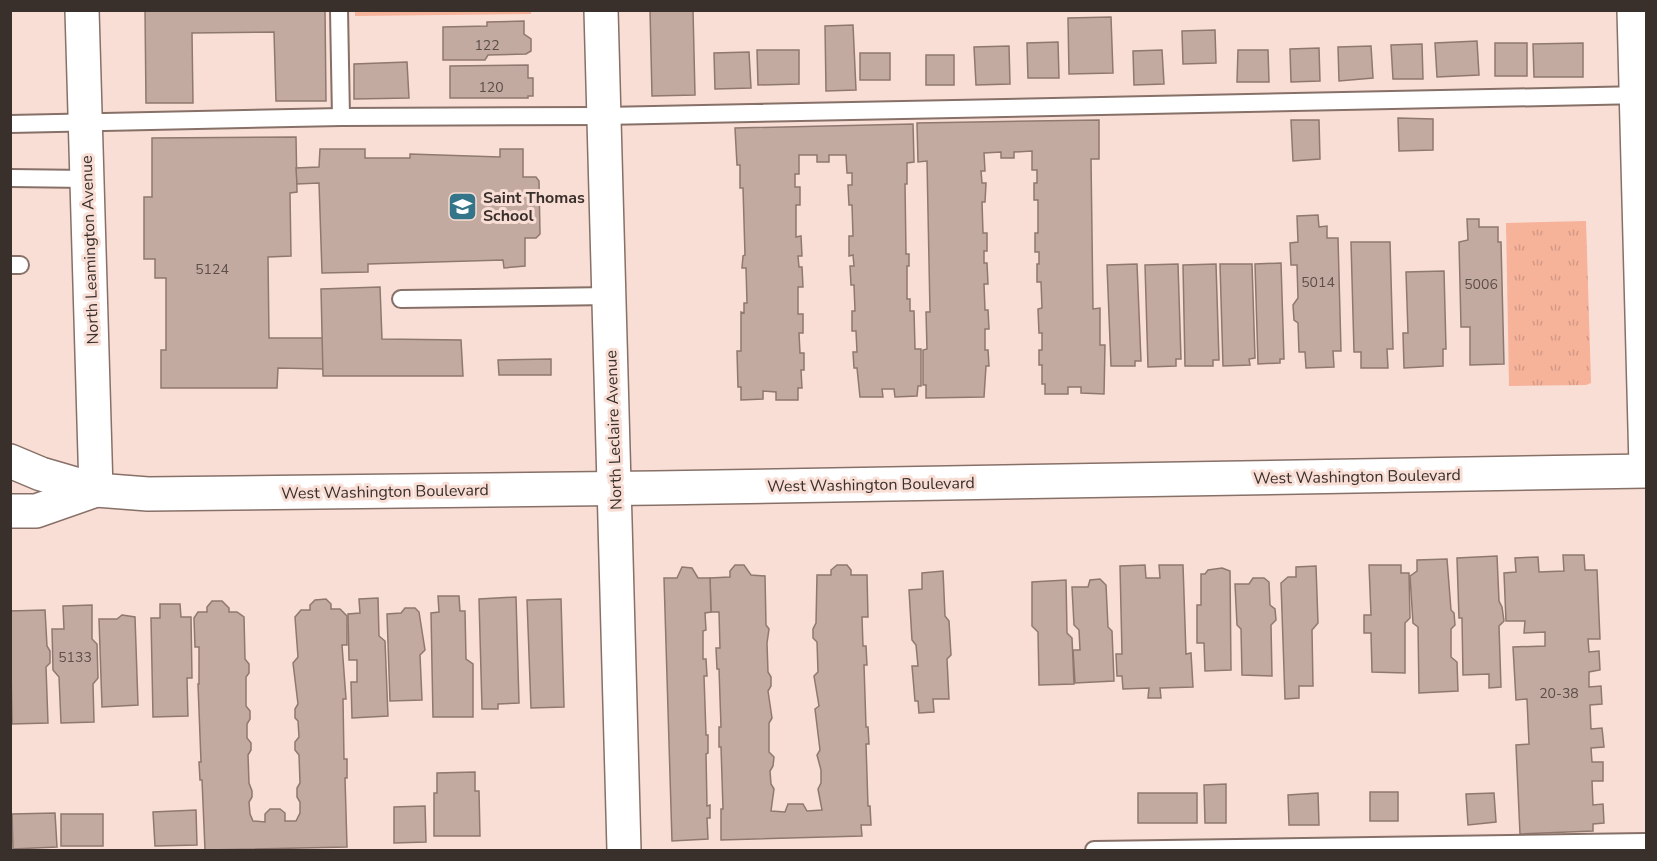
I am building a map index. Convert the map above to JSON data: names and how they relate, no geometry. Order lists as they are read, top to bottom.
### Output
{
  "streets": {
    "street": ["North Leamington Avenue", "North Leclaire Avenue", "West Washington Boulevard"]
  },
  "crossings": [
    ["North Leamington Avenue", "West Washington Boulevard"],
    ["North Leclaire Avenue", "West Washington Boulevard"]
  ],
  "places": {
    "school or university": ["Saint Thomas School"]
  },
  "house_numbers": [
    "122",
    "120",
    "5124",
    "5014",
    "5006",
    "5133",
    "20-38"
  ]
}
